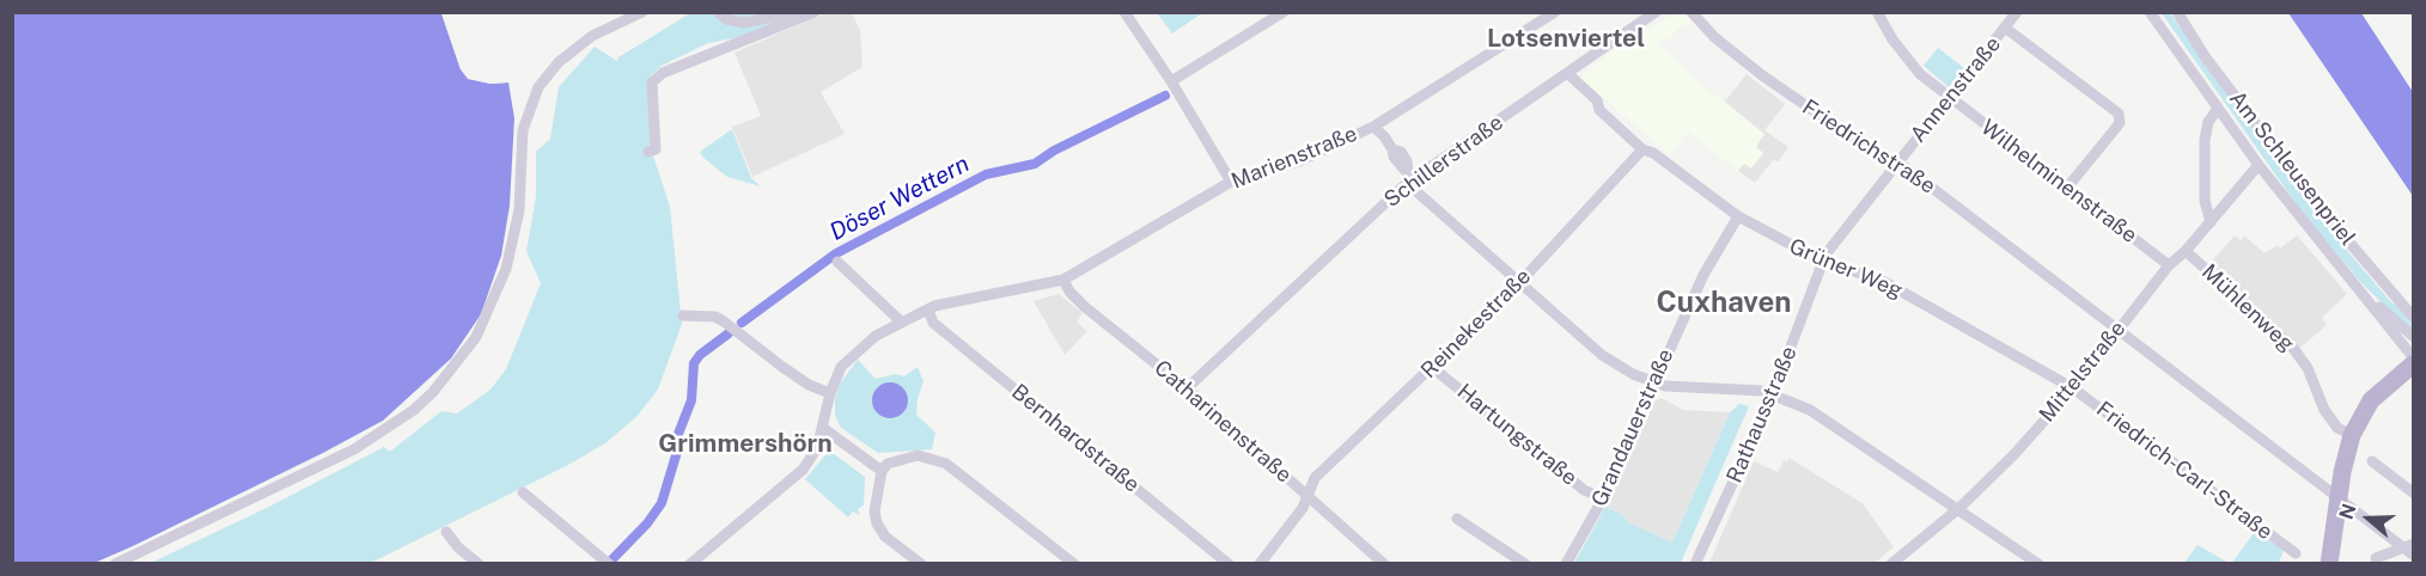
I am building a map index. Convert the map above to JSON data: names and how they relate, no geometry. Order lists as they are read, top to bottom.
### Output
{
  "streets": {
    "street": [
      "Annenstraße",
      "Friedrichstraße",
      "Marienstraße",
      "Schillerstraße",
      "Am Schleusenpriel",
      "Wilhelminenstraße",
      "Grüner Weg",
      "Mühlenweg",
      "Reinekestraße",
      "Mittelstraße",
      "Rathausstraße",
      "Catharinenstraße",
      "Grandauerstraße",
      "Hartungstraße",
      "Bernhardstraße",
      "Friedrich-Carl-Straße"
    ]
  },
  "crossings": [
    ["Annenstraße", "Friedrichstraße"],
    ["Annenstraße", "Wilhelminenstraße"],
    ["Annenstraße", "Grüner Weg"],
    ["Annenstraße", "Rathausstraße"],
    ["Friedrichstraße", "Mittelstraße"],
    ["Marienstraße", "Catharinenstraße"],
    ["Marienstraße", "Bernhardstraße"],
    ["Schillerstraße", "Grüner Weg"],
    ["Schillerstraße", "Catharinenstraße"],
    ["Wilhelminenstraße", "Mittelstraße"],
    ["Grüner Weg", "Reinekestraße"],
    ["Grüner Weg", "Mittelstraße"],
    ["Grüner Weg", "Rathausstraße"],
    ["Grüner Weg", "Grandauerstraße"],
    ["Grüner Weg", "Friedrich-Carl-Straße"],
    ["Mühlenweg", "Mittelstraße"],
    ["Reinekestraße", "Catharinenstraße"],
    ["Reinekestraße", "Hartungstraße"],
    ["Mittelstraße", "Friedrich-Carl-Straße"],
    ["Grandauerstraße", "Hartungstraße"]
  ],
  "districts": ["Lotsenviertel", "Cuxhaven", "Grimmershörn"],
  "water": ["Döser Wettern"],
  "north": "left"
}
